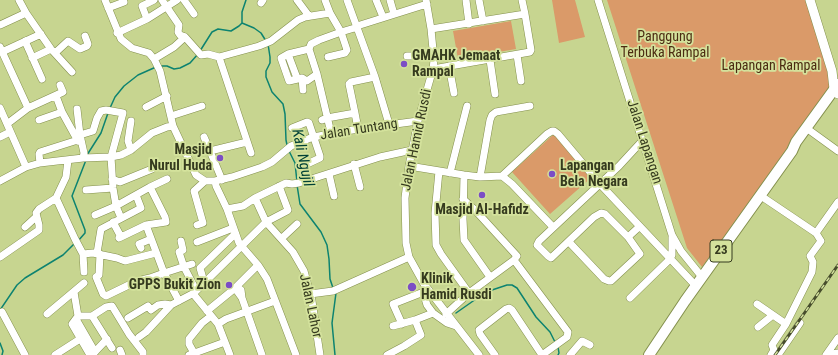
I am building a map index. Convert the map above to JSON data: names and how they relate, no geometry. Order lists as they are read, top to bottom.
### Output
{
  "streets": {
    "highway": ["23"],
    "street": [
      "Jalan Tuntang",
      "Jalan Hamid Rusdi",
      "Jalan Lapangan",
      "Jalan Lahor"
    ]
  },
  "crossings": [
    ["Jalan Tuntang", "Jalan Hamid Rusdi"],
    ["Jalan Lapangan", "23"]
  ],
  "water": ["Kali Ngujil"],
  "parks": ["Panggung Terbuka Rampal", "Lapangan Rampal"],
  "places": [
    "GMAHK Jemaat Rampal",
    "Masjid Nurul Huda",
    "Lapangan Bela Negara",
    "Masjid Al-Hafidz",
    "GPPS Bukit Zion",
    "Klinik Hamid Rusdi"
  ]
}
